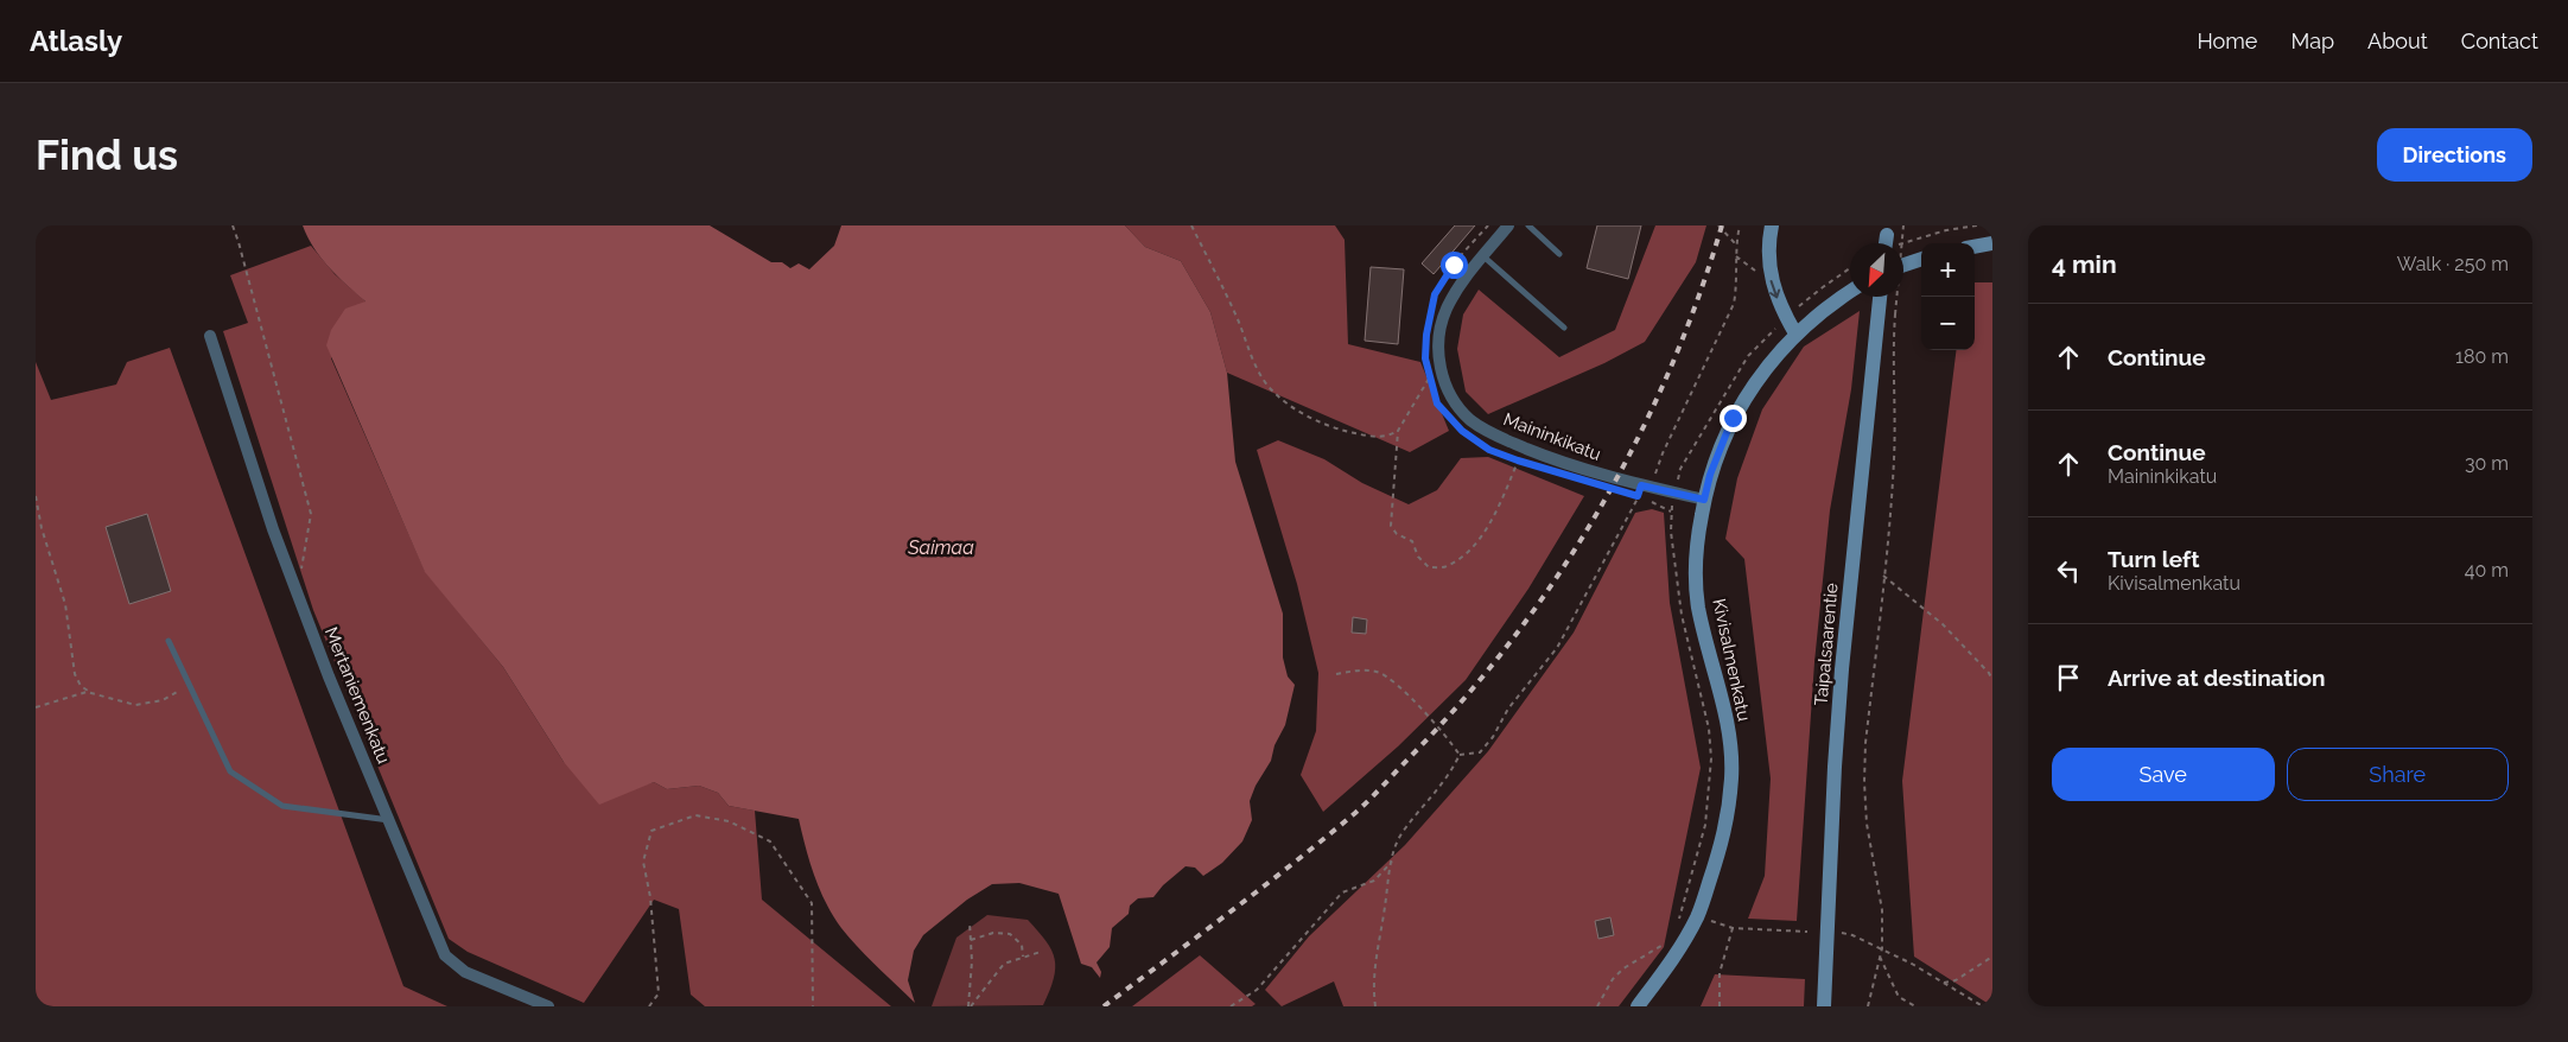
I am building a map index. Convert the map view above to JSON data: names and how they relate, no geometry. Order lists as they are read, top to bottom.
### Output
{
  "streets": {
    "street": [
      "Maininkikatu",
      "Taipalsaarentie",
      "Kivisalmenkatu",
      "Mertaniemenkatu"
    ]
  },
  "crossings": [
    ["Maininkikatu", "Kivisalmenkatu"]
  ],
  "water": ["Saimaa"],
  "north": "bottom left",
  "page": {
    "header": "Atlasly",
    "nav": [
      "Home",
      "Map",
      "About",
      "Contact"
    ],
    "buttons": [
      "Directions",
      ["Save", "Share"]
    ],
    "title": "Find us",
    "heading": ["4 min", "Walk · 250 m"],
    "map_buttons": ["+", "−"],
    "list": [
      ["Continue", "180 m"],
      ["Continue", "Maininkikatu", "30 m"],
      ["Turn left", "Kivisalmenkatu", "40 m"],
      "Arrive at destination"
    ]
  }
}
